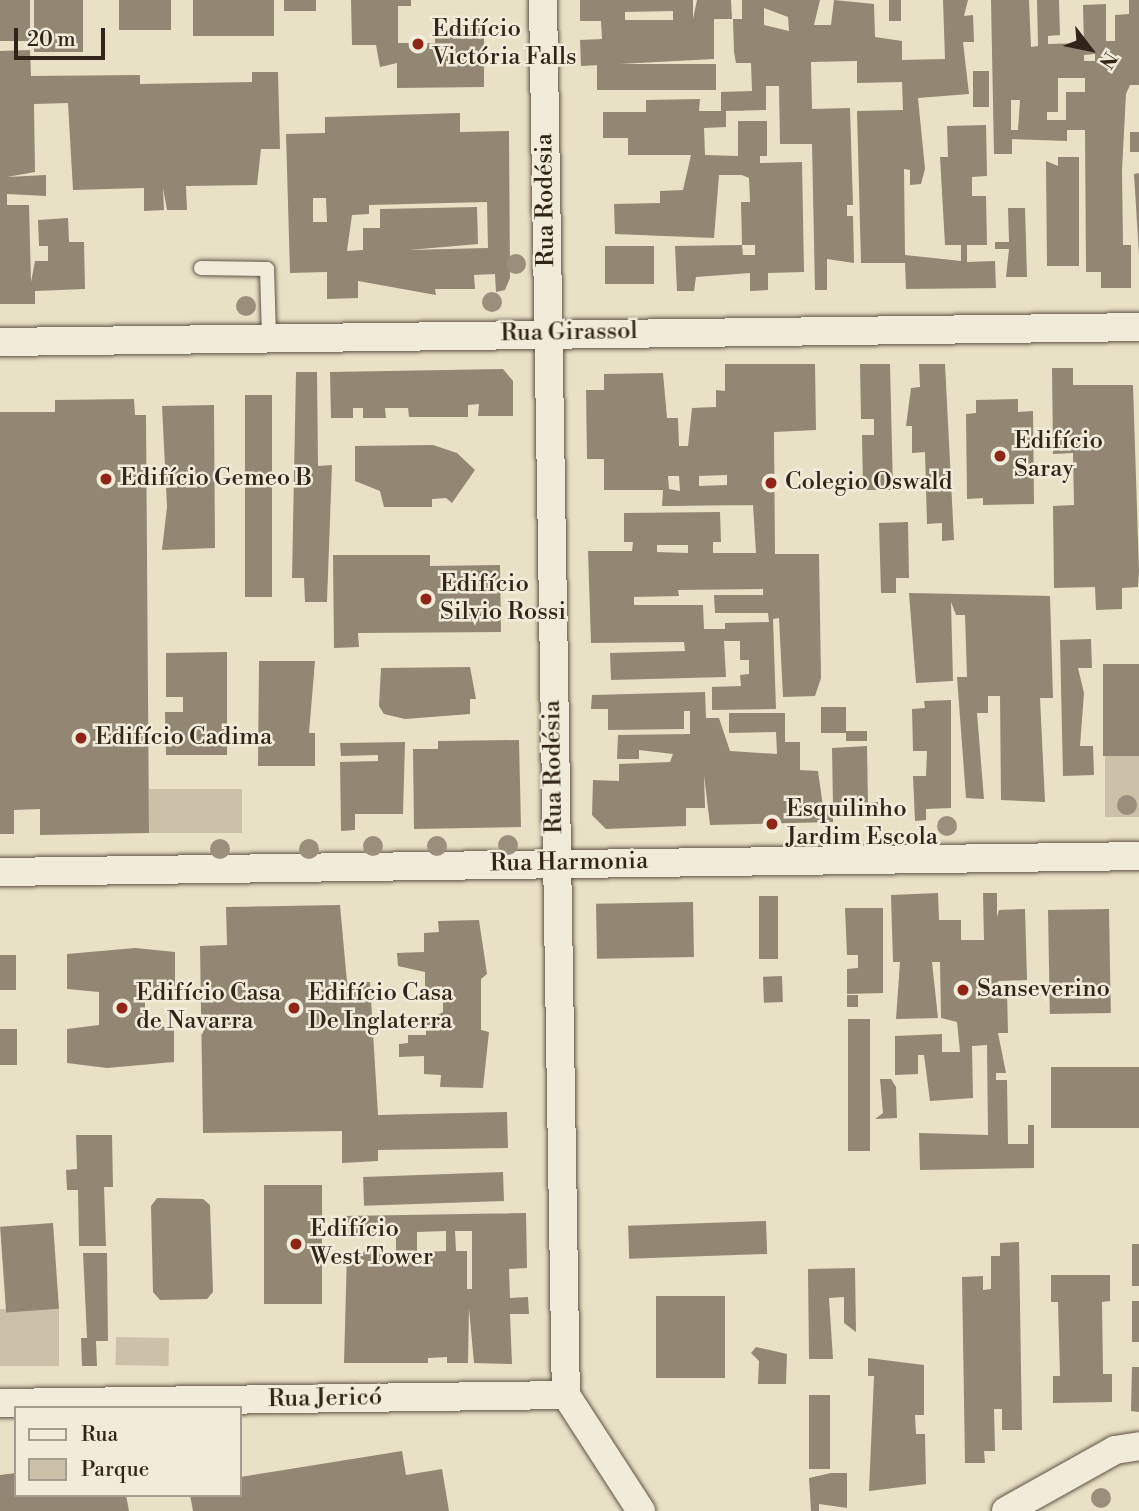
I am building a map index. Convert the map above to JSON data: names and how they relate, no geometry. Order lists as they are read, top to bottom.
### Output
{
  "streets": {
    "street": [
      "Rua Rodésia",
      "Rua Girassol",
      "Rua Harmonia",
      "Rua Jericó"
    ]
  },
  "crossings": [
    ["Rua Rodésia", "Rua Girassol"],
    ["Rua Rodésia", "Rua Harmonia"],
    ["Rua Rodésia", "Rua Jericó"]
  ],
  "places": [
    "Edifício Victória Falls",
    "Edifício Saray",
    "Edifício Gemeo B",
    "Colegio Oswald",
    "Edifício Silvio Rossi",
    "Edifício Cadima",
    "Esquilinho Jardim Escola",
    "Sanseverino",
    "Edifício Casa de Navarra",
    "Edifício Casa De Inglaterra",
    "Edifício West Tower"
  ],
  "legend": ["Rua", "Parque"],
  "scale_bar": "20 m",
  "north": "bottom right"
}
